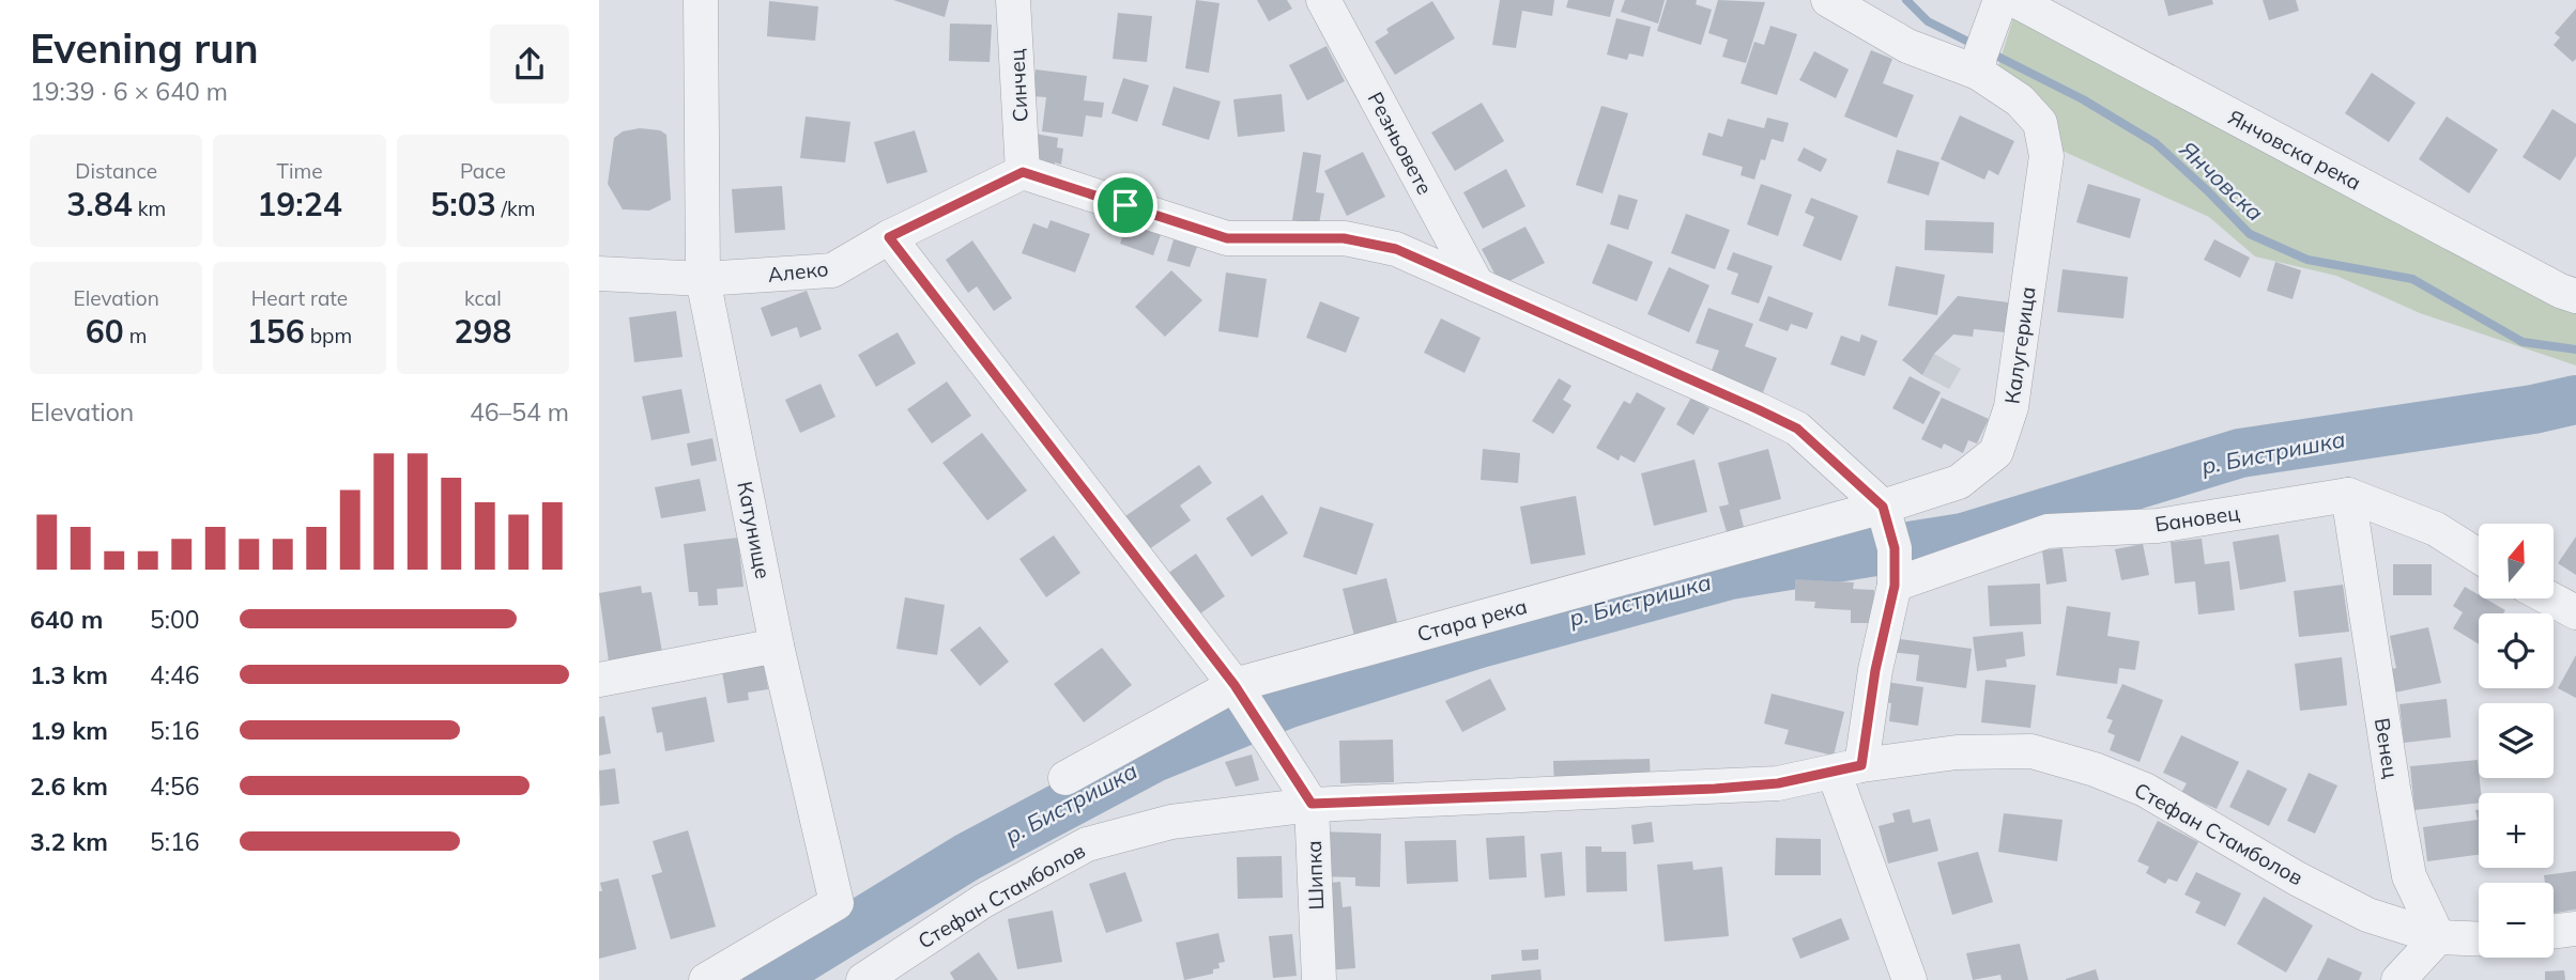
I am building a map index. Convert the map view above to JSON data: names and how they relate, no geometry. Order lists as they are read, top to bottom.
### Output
{
  "streets": {
    "street": [
      "Синчец",
      "Резньовете",
      "Янчовска река",
      "Алеко",
      "Калугерица",
      "Бановец",
      "Катунище",
      "Стара река",
      "Венец",
      "Стефан Стамболов",
      "Шипка"
    ]
  },
  "crossings": [
    ["Синчец", "Алеко"],
    ["Алеко", "Катунище"],
    ["Калугерица", "Стара река"],
    ["Бановец", "Венец"],
    ["Венец", "Стефан Стамболов"],
    ["Стефан Стамболов", "Шипка"]
  ],
  "water": ["Янчовска", "р. Бистришка"],
  "north": "top",
  "page": {
    "heading": ["Evening run", "19:39 · 6 × 640 m"],
    "stats": [
      ["Distance", "3.84 km"],
      ["Time", "19:24"],
      ["Pace", "5:03 /km"],
      ["Elevation", "60 m"],
      ["Heart rate", "156 bpm"],
      ["kcal", "298"]
    ],
    "chart": ["Elevation", "46–54 m"],
    "map_buttons": ["+", "−"],
    "list": [
      {
        "name": "640 m",
        "note": "5:00"
      },
      {
        "name": "1.3 km",
        "note": "4:46"
      },
      {
        "name": "1.9 km",
        "note": "5:16"
      },
      {
        "name": "2.6 km",
        "note": "4:56"
      },
      {
        "name": "3.2 km",
        "note": "5:16"
      }
    ]
  }
}
